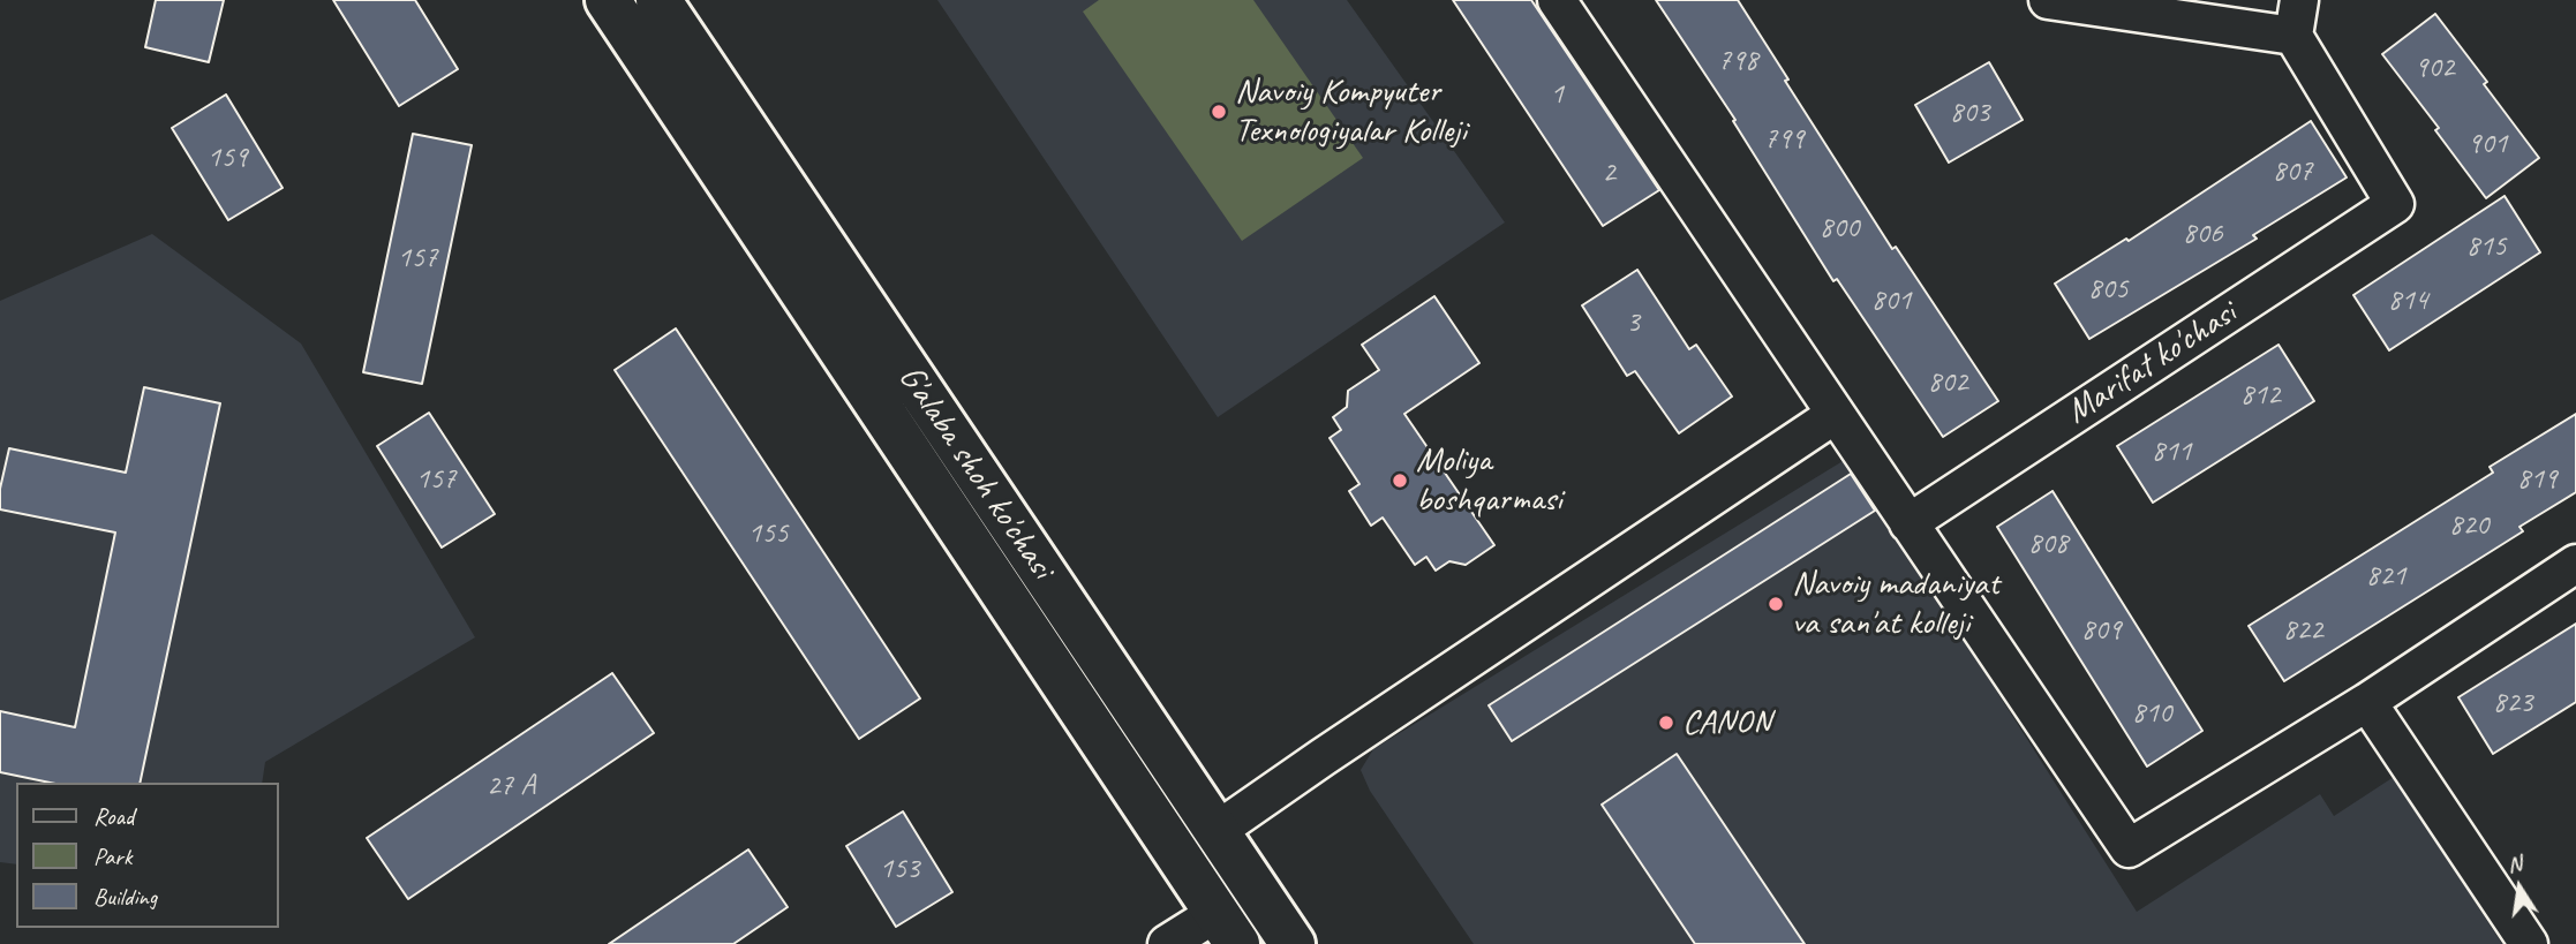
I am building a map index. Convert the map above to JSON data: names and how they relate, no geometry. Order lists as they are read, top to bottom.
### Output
{
  "streets": {
    "main road": ["G'alaba shoh ko'chasi"],
    "street": ["Marifat ko'chasi"]
  },
  "places": [
    "Navoiy Kompyuter Texnologiyalar Kolleji",
    "Moliya boshqarmasi",
    "Navoiy madaniyat va san'at kolleji",
    "CANON"
  ],
  "house_numbers": [
    "798",
    "902",
    "1",
    "803",
    "799",
    "901",
    "159",
    "807",
    "2",
    "800",
    "806",
    "815",
    "157",
    "805",
    "801",
    "814",
    "3",
    "802",
    "812",
    "811",
    "157",
    "819",
    "820",
    "155",
    "808",
    "821",
    "809",
    "822",
    "823",
    "810",
    "27 А",
    "153"
  ],
  "legend": ["Road", "Park", "Building"],
  "north": "top"
}
